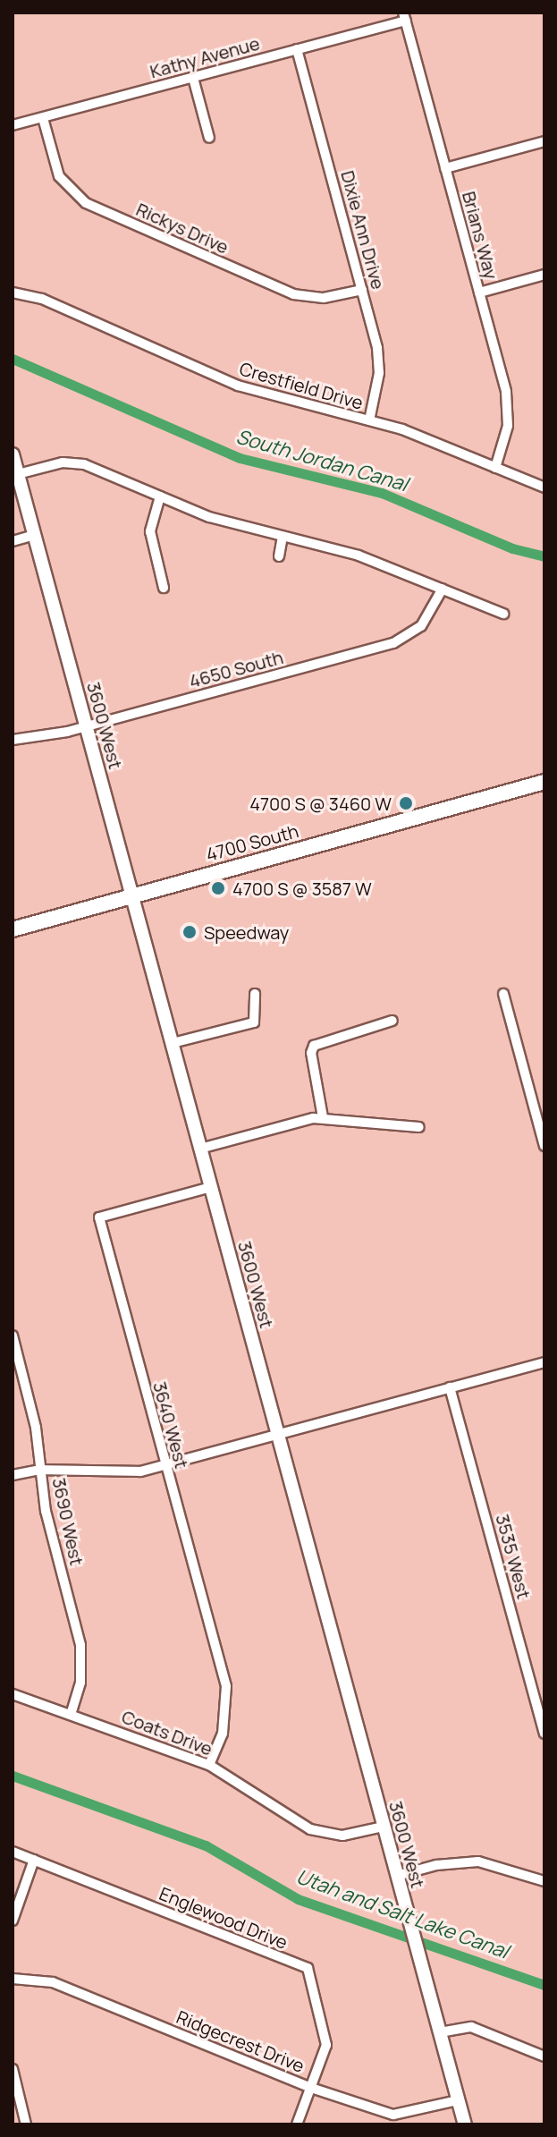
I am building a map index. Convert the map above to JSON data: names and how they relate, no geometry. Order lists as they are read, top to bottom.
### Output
{
  "streets": {
    "main road": ["4700 South"],
    "street": [
      "Kathy Avenue",
      "Rickys Drive",
      "Dixie Ann Drive",
      "Brians Way",
      "Crestfield Drive",
      "4650 South",
      "3600 West",
      "3640 West",
      "3690 West",
      "3535 West",
      "Coats Drive",
      "Englewood Drive",
      "Ridgecrest Drive"
    ]
  },
  "crossings": [
    ["Kathy Avenue", "Rickys Drive"],
    ["Kathy Avenue", "Dixie Ann Drive"],
    ["Kathy Avenue", "Brians Way"],
    ["Rickys Drive", "Dixie Ann Drive"],
    ["Dixie Ann Drive", "Crestfield Drive"],
    ["Brians Way", "Crestfield Drive"],
    ["4650 South", "3600 West"],
    ["3600 West", "4700 South"],
    ["3600 West", "3640 West"],
    ["3600 West", "Coats Drive"],
    ["3600 West", "Ridgecrest Drive"],
    ["3640 West", "Coats Drive"],
    ["3690 West", "Coats Drive"],
    ["Englewood Drive", "Ridgecrest Drive"]
  ],
  "water": ["South Jordan Canal", "Utah and Salt Lake Canal"],
  "places": ["4700 S @ 3460 W", "4700 S @ 3587 W", "Speedway"]
}
